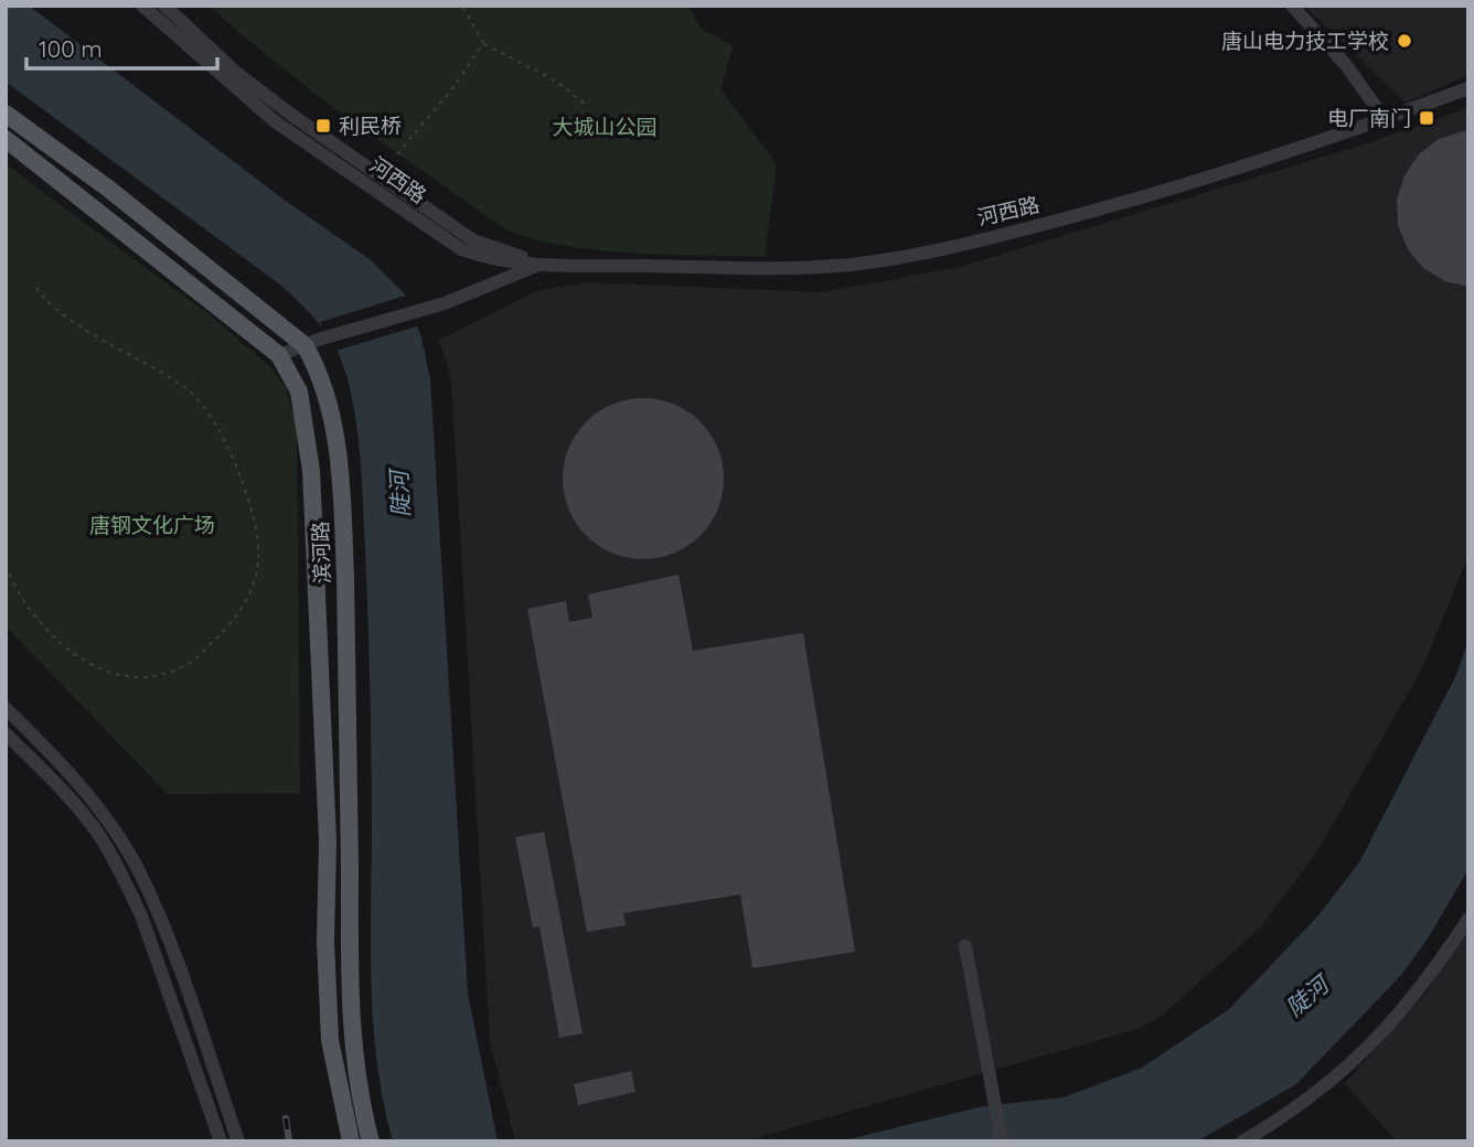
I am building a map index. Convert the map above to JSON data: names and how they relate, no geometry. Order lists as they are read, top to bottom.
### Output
{
  "streets": {
    "main road": ["滨河路"],
    "street": ["河西路"]
  },
  "water": ["陡河"],
  "parks": ["大城山公园", "唐钢文化广场"],
  "places": {
    "other": ["唐山电力技工学校"],
    "transit": ["电厂南门", "利民桥"]
  },
  "scale_bar": "100 m"
}
